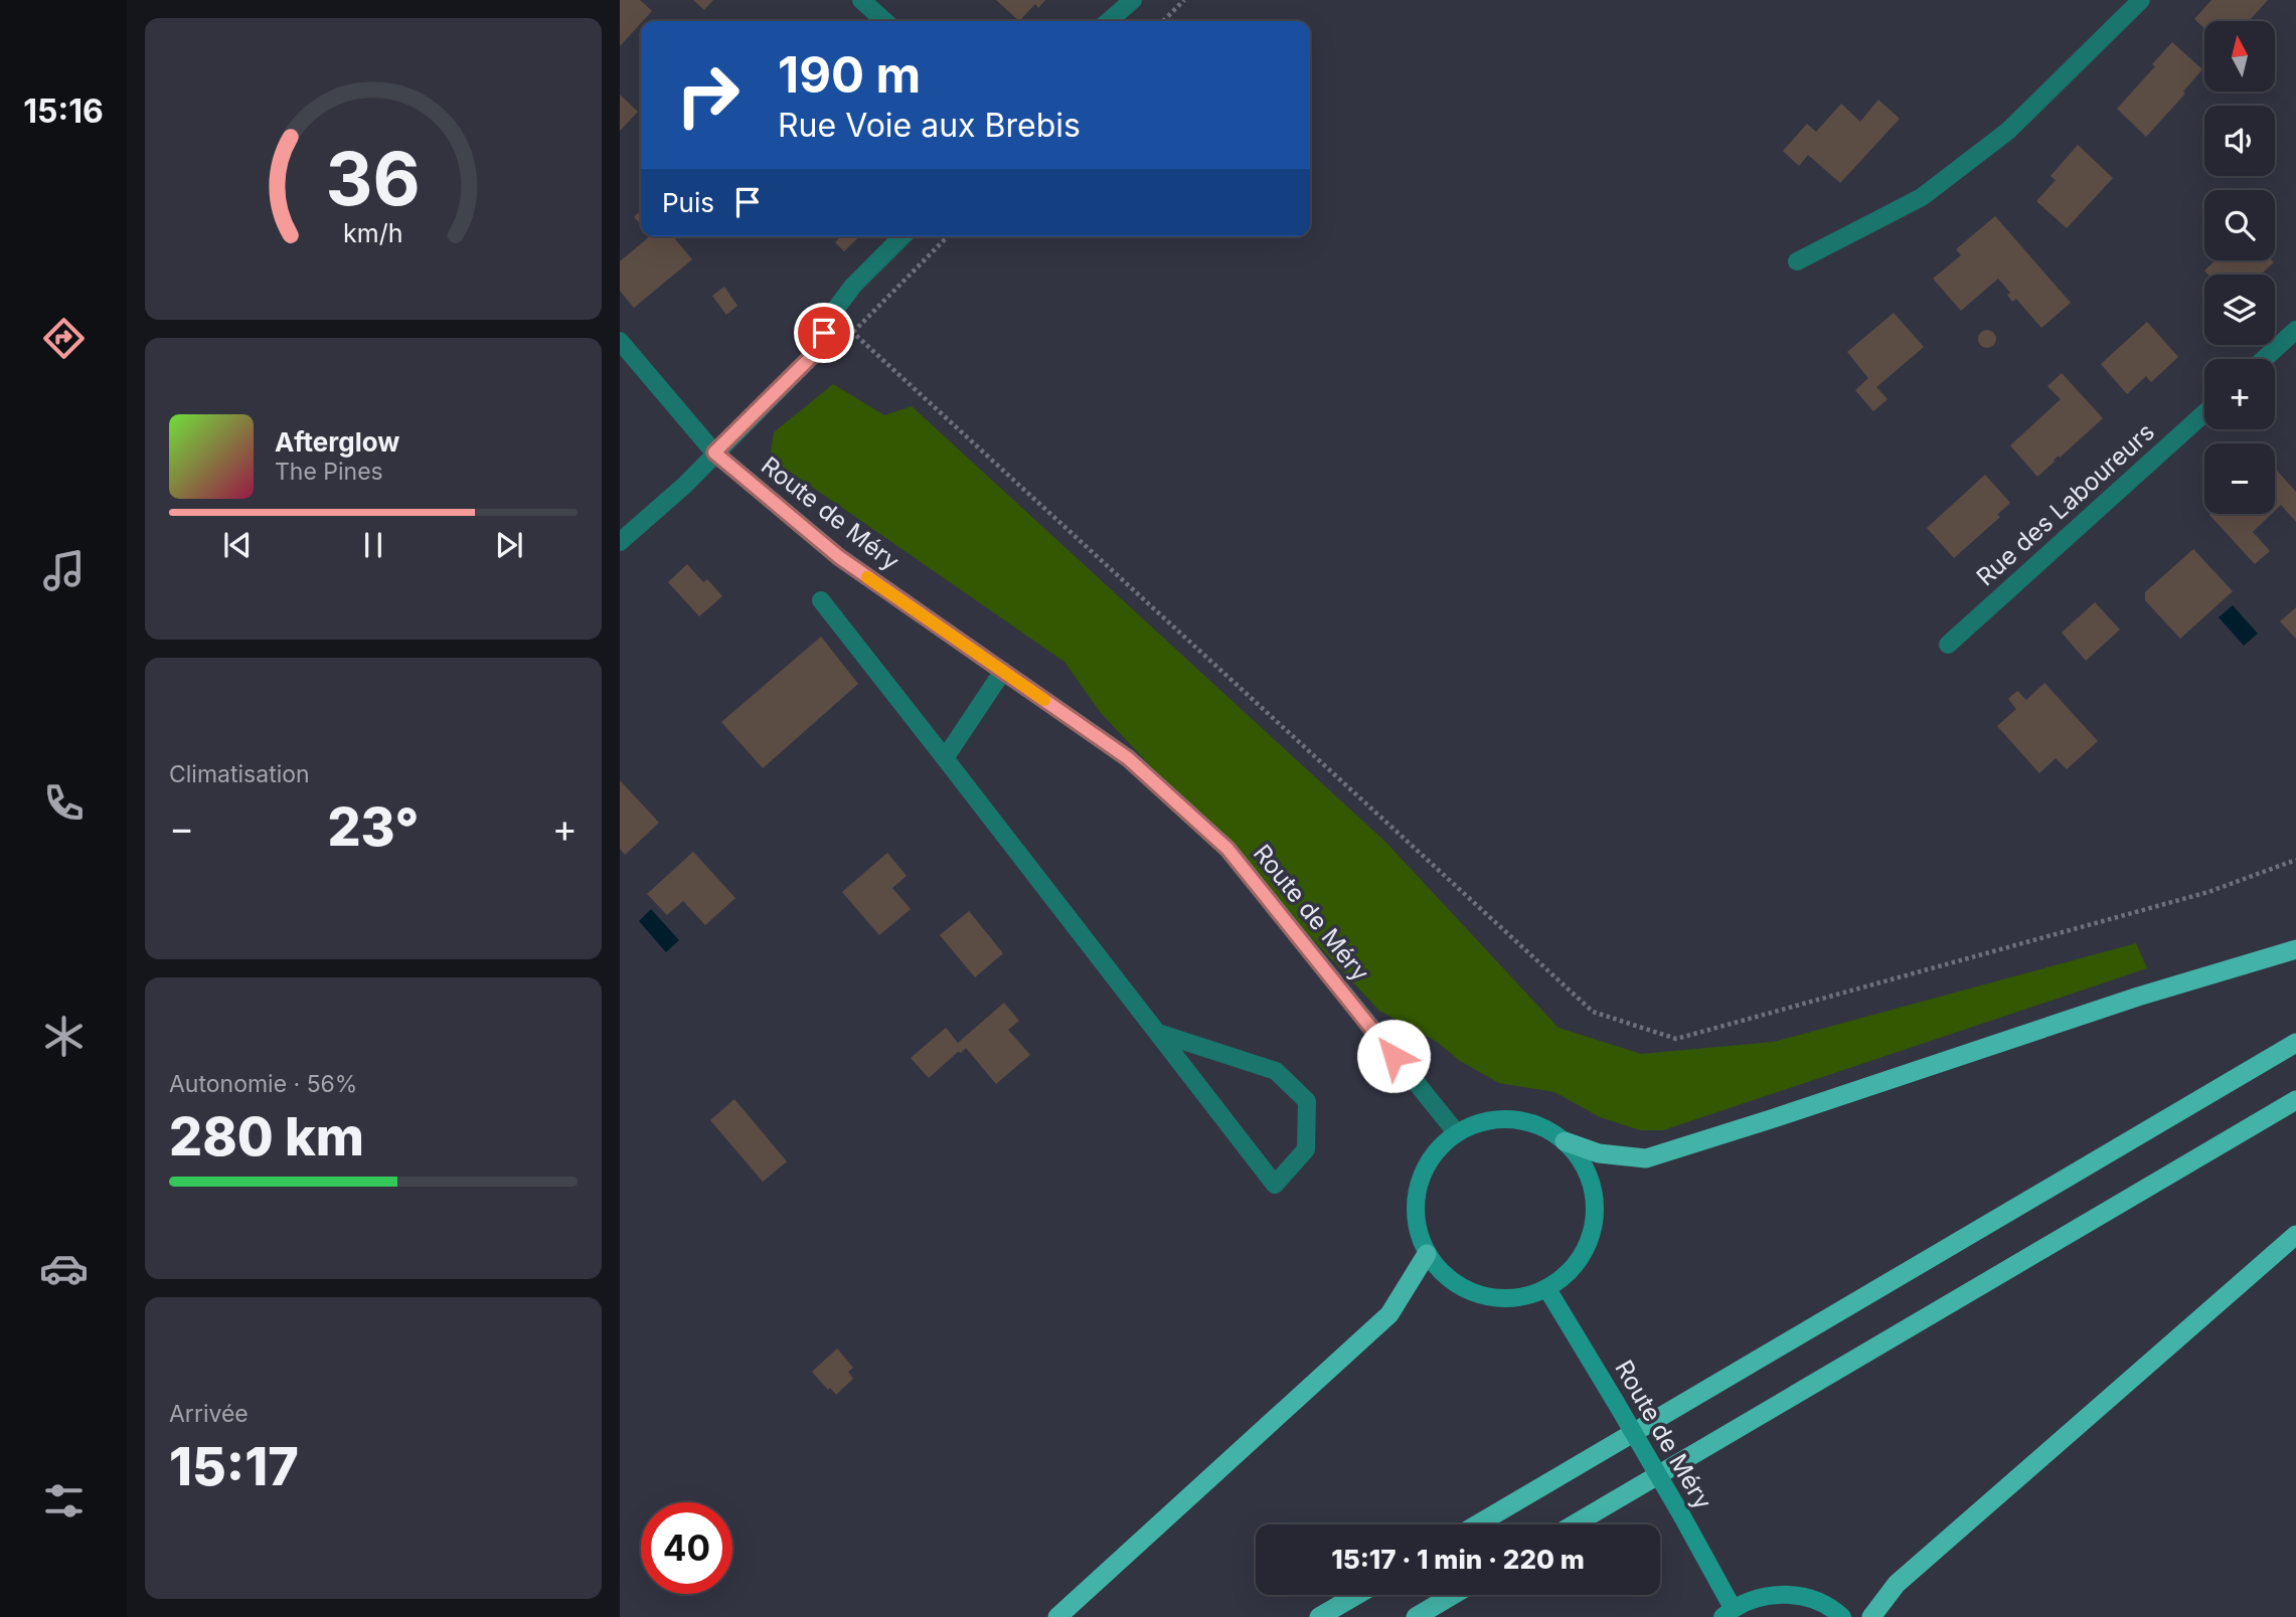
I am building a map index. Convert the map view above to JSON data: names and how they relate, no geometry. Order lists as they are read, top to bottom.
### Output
{
  "streets": {
    "main road": ["Route de Méry"],
    "street": ["Rue des Laboureurs"]
  },
  "north": "top",
  "page": {
    "tabs": "15:16",
    "map_buttons": ["+", "−"],
    "turn": ["190 m", "Rue Voie aux Brebis"],
    "then": "Puis",
    "song": ["Afterglow", "The Pines"],
    "tile": [
      "Climatisation",
      ["Autonomie · 56%", "280 km"],
      ["Arrivée", "15:17"]
    ],
    "heat": ["−", "23°", "+"],
    "limit": "40",
    "trip": "15:17 · 1 min · 220 m",
    "gauge": ["36", "km/h"]
  }
}
